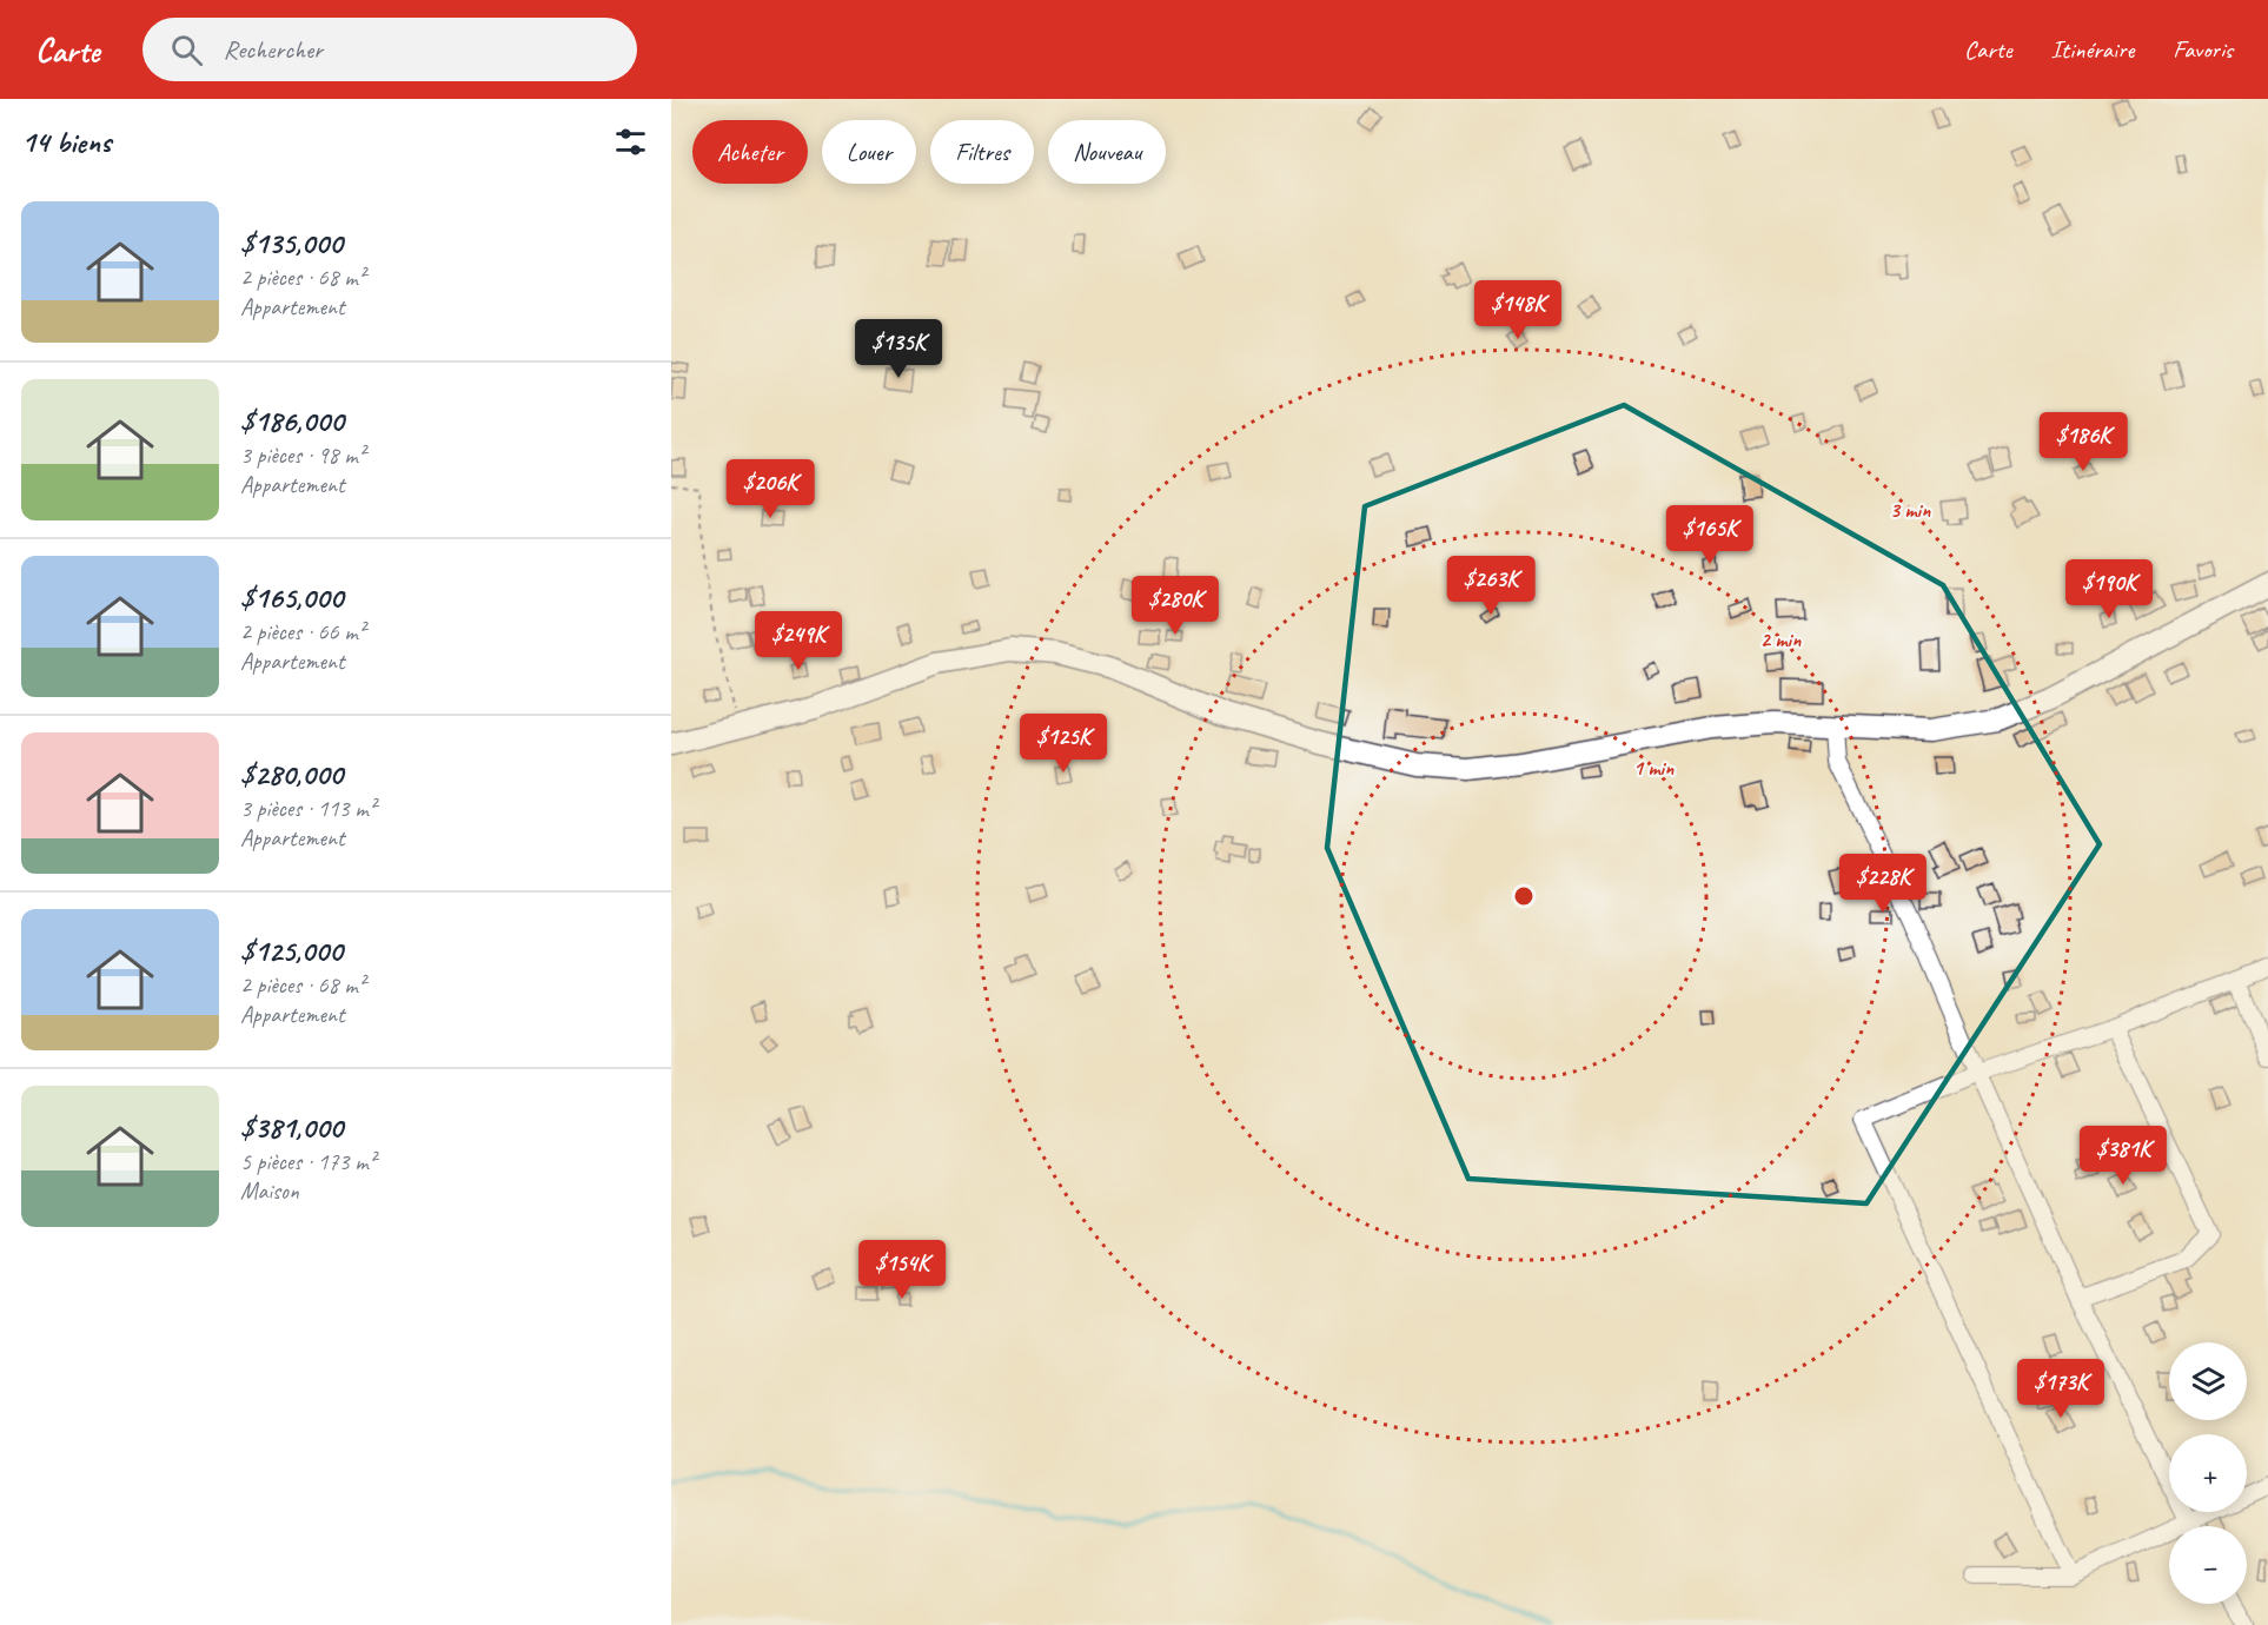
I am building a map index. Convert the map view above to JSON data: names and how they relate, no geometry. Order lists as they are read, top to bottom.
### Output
{
  "page": {
    "header": "Carte",
    "search": "Rechercher",
    "nav": ["Carte", "Itinéraire", "Favoris"],
    "heading": "14 biens",
    "chip": [
      "Acheter",
      "Louer",
      "Filtres",
      "Nouveau"
    ],
    "list": [
      {
        "name": "$135,000",
        "note": "2 pièces · 68 m² · Appartement"
      },
      {
        "name": "$186,000",
        "note": "3 pièces · 98 m² · Appartement"
      },
      {
        "name": "$165,000",
        "note": "2 pièces · 66 m² · Appartement"
      },
      {
        "name": "$280,000",
        "note": "3 pièces · 113 m² · Appartement"
      },
      {
        "name": "$125,000",
        "note": "2 pièces · 68 m² · Appartement"
      },
      {
        "name": "$381,000",
        "note": "5 pièces · 173 m² · Maison"
      }
    ],
    "price": [
      "$148K",
      "$135K",
      "$186K",
      "$206K",
      "$165K",
      "$263K",
      "$190K",
      "$280K",
      "$249K",
      "$125K",
      "$228K",
      "$381K",
      "$154K",
      "$173K"
    ],
    "map_buttons": ["+", "−"]
  },
  "rings": ["3 min", "2 min", "1 min"]
}
